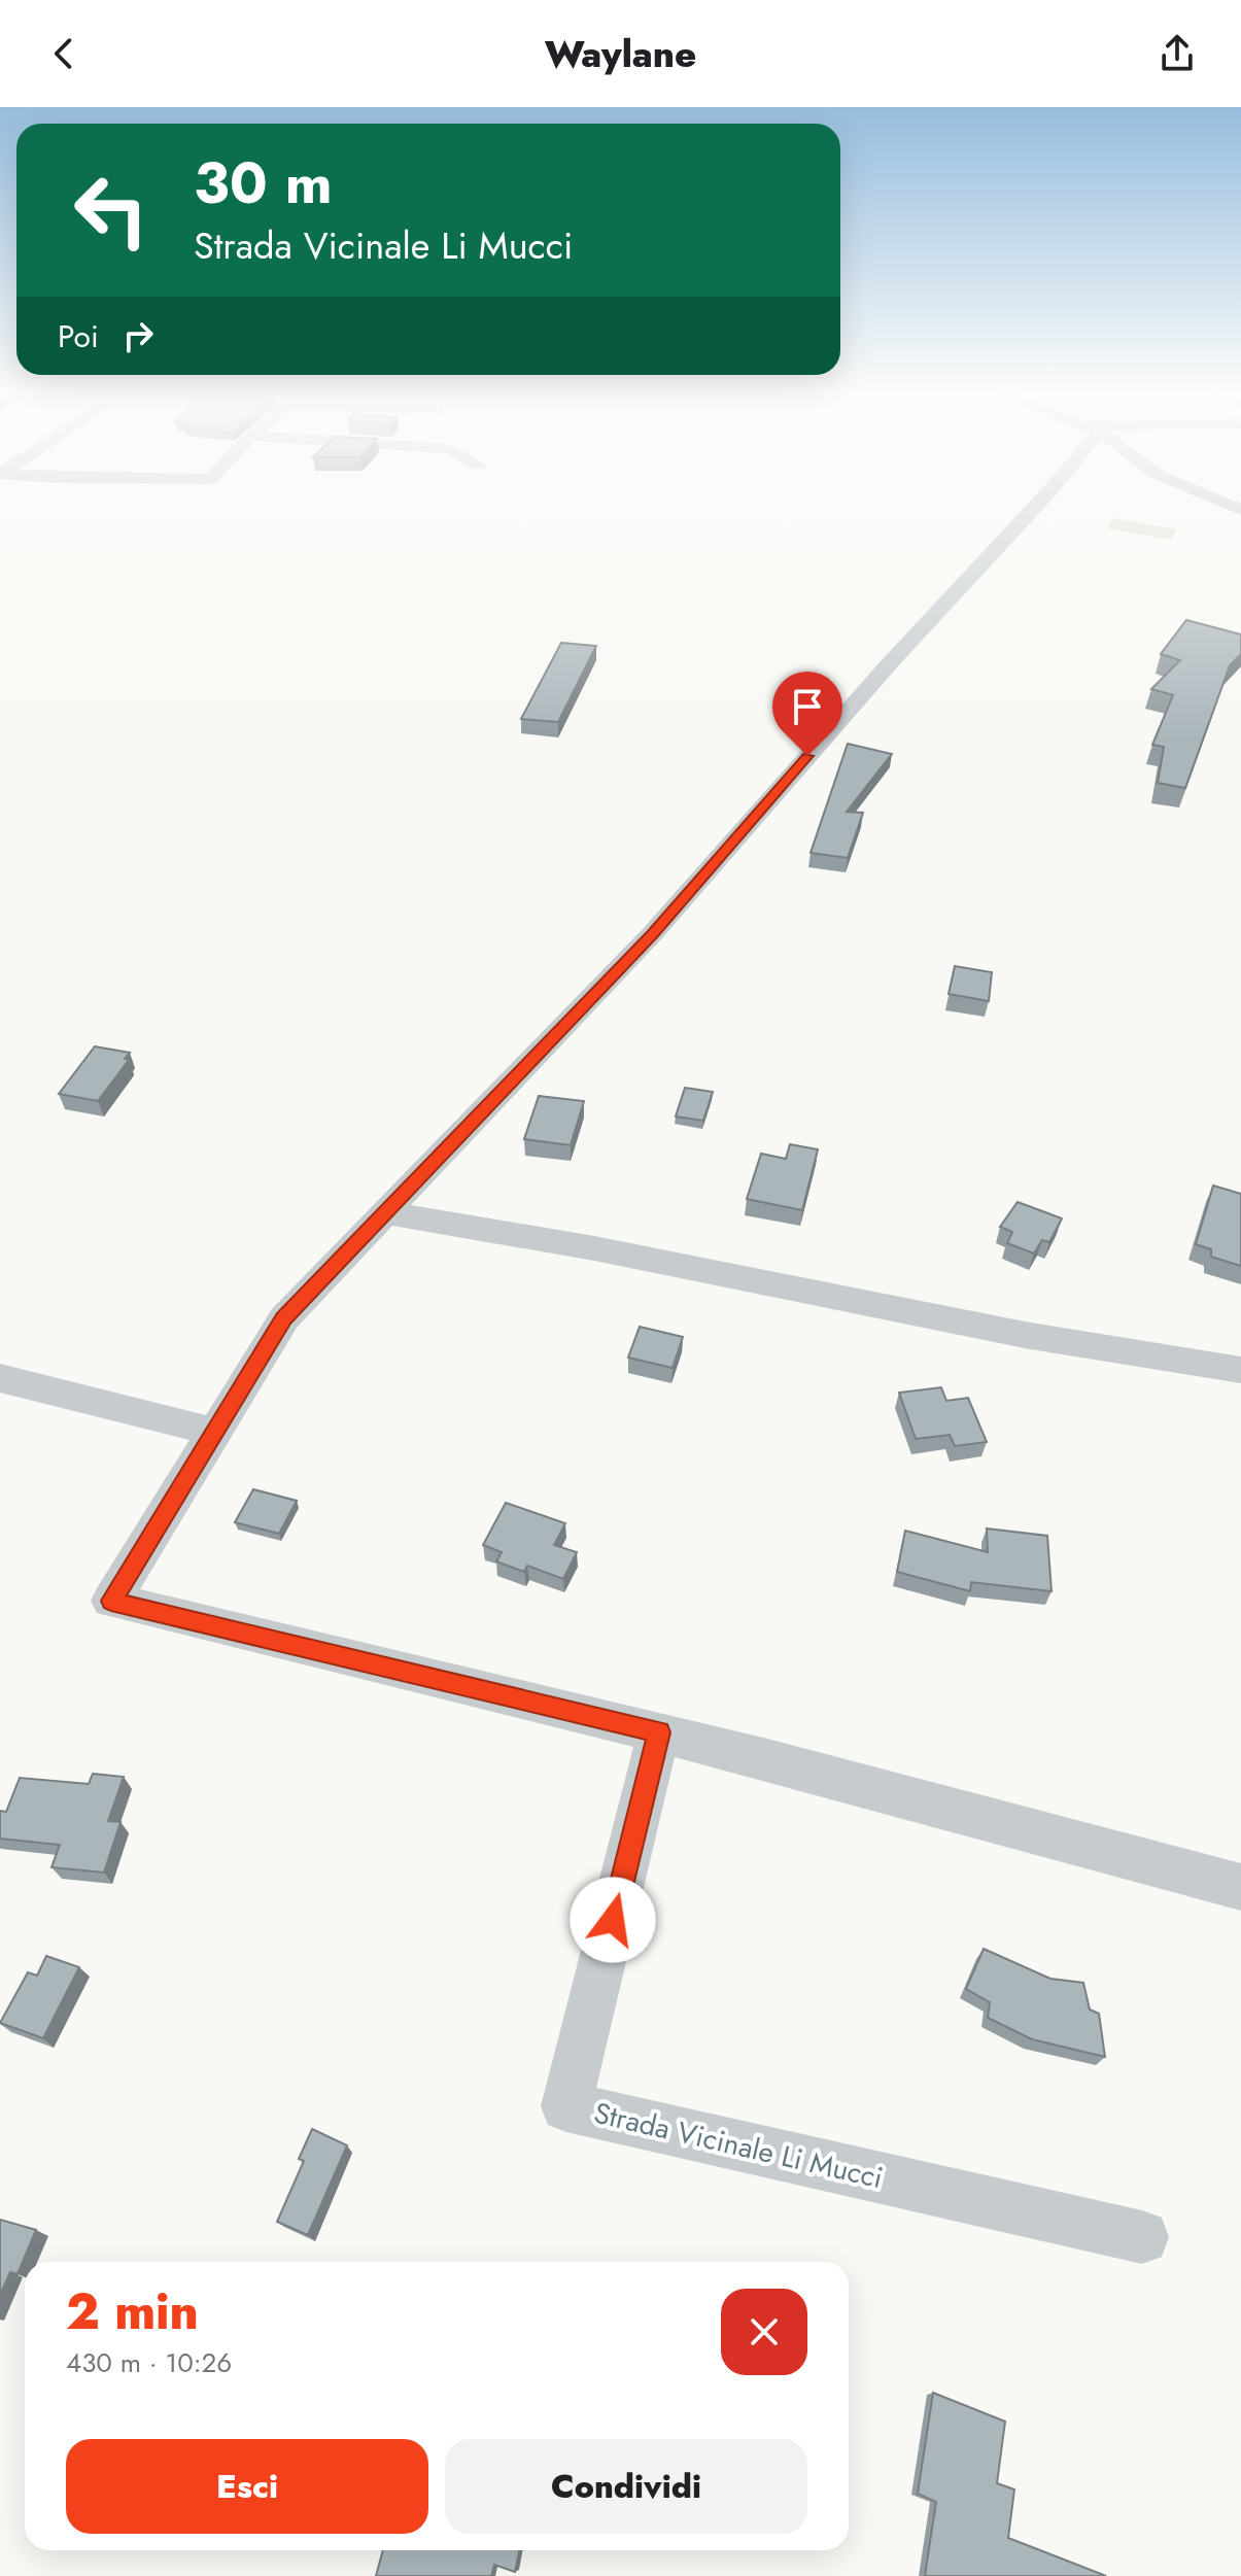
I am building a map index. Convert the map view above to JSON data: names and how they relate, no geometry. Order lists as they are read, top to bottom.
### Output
{
  "streets": {
    "street": ["Strada Vicinale Li Mucci"]
  },
  "page": {
    "header": "Waylane",
    "turn": ["30 m", "Strada Vicinale Li Mucci"],
    "then": "Poi",
    "heading": ["2 min", "430 m · 10:26"],
    "buttons": ["Esci", "Condividi"]
  }
}
